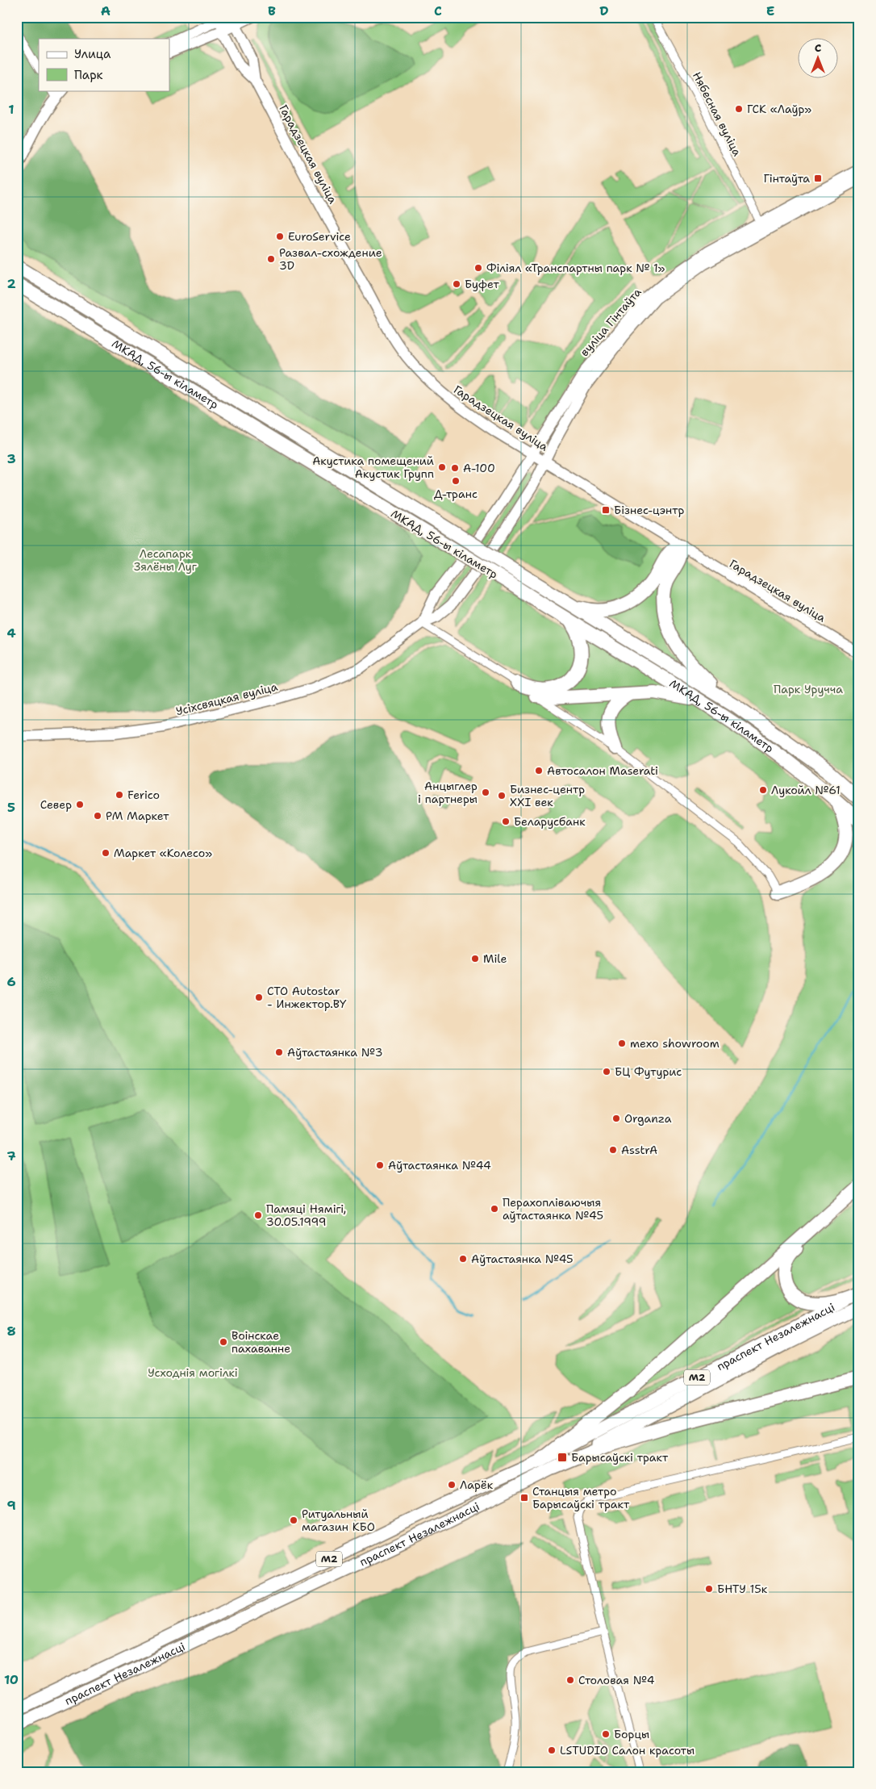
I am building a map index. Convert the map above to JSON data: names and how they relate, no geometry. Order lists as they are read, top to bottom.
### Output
{
  "streets": {
    "highway": ["МКАД, 56-ы кіламетр"],
    "main road": [
      "Гарадзецкая вуліца",
      "вуліца Гінтаўта",
      "Усіхсвяцкая вуліца",
      "праспект Незалежнасці",
      "М2"
    ],
    "street": ["Нябесная вуліца"]
  },
  "crossings": [
    ["Нябесная вуліца", "вуліца Гінтаўта"],
    ["Гарадзецкая вуліца", "вуліца Гінтаўта"],
    ["вуліца Гінтаўта", "Усіхсвяцкая вуліца"]
  ],
  "parks": ["Лесапарк Зялёны Луг", "Парк Уручча", "Усходнія могілкі"],
  "places": {
    "other": [
      "ГСК «Лаўр»",
      "EuroService",
      "Развал-схождение 3D",
      "Філіял «Транспартны парк № 1»",
      "Буфет",
      "Акустика помещений Акустик Групп",
      "A-100",
      "Д-транс",
      "Автосалон Maserati",
      "Лукойл №61",
      "Анцыглер і партнеры",
      "Ferico",
      "Бизнес-центр XXI век",
      "Север",
      "РМ Маркет",
      "Беларусбанк",
      "Маркет «Колесо»",
      "Mile",
      "СТО Autostar - Инжектор.BY",
      "mexo showroom",
      "Аўтастаянка №3",
      "БЦ Футурис",
      "Organza",
      "AsstrA",
      "Аўтастаянка №44",
      "Перахопліваючыя аўтастаянка №45",
      "Памяці Нямігі, 30.05.1999",
      "Аўтастаянка №45",
      "Воінскае пахаванне",
      "Ларёк",
      "Ритуальный магазин КБО",
      "БНТУ 15к",
      "Столовая №4",
      "Борцы",
      "LSTUDIO Салон красоты"
    ],
    "transit": [
      "Гінтаўта",
      "Бізнес-цэнтр",
      "Барысаўскі тракт",
      "Станцыя метро Барысаўскі тракт"
    ]
  },
  "legend": ["Улица", "Парк"],
  "north": "top",
  "grid": {
    "columns": [
      "A",
      "B",
      "C",
      "D",
      "E"
    ],
    "rows": [
      "1",
      "2",
      "3",
      "4",
      "5",
      "6",
      "7",
      "8",
      "9",
      "10"
    ]
  }
}
